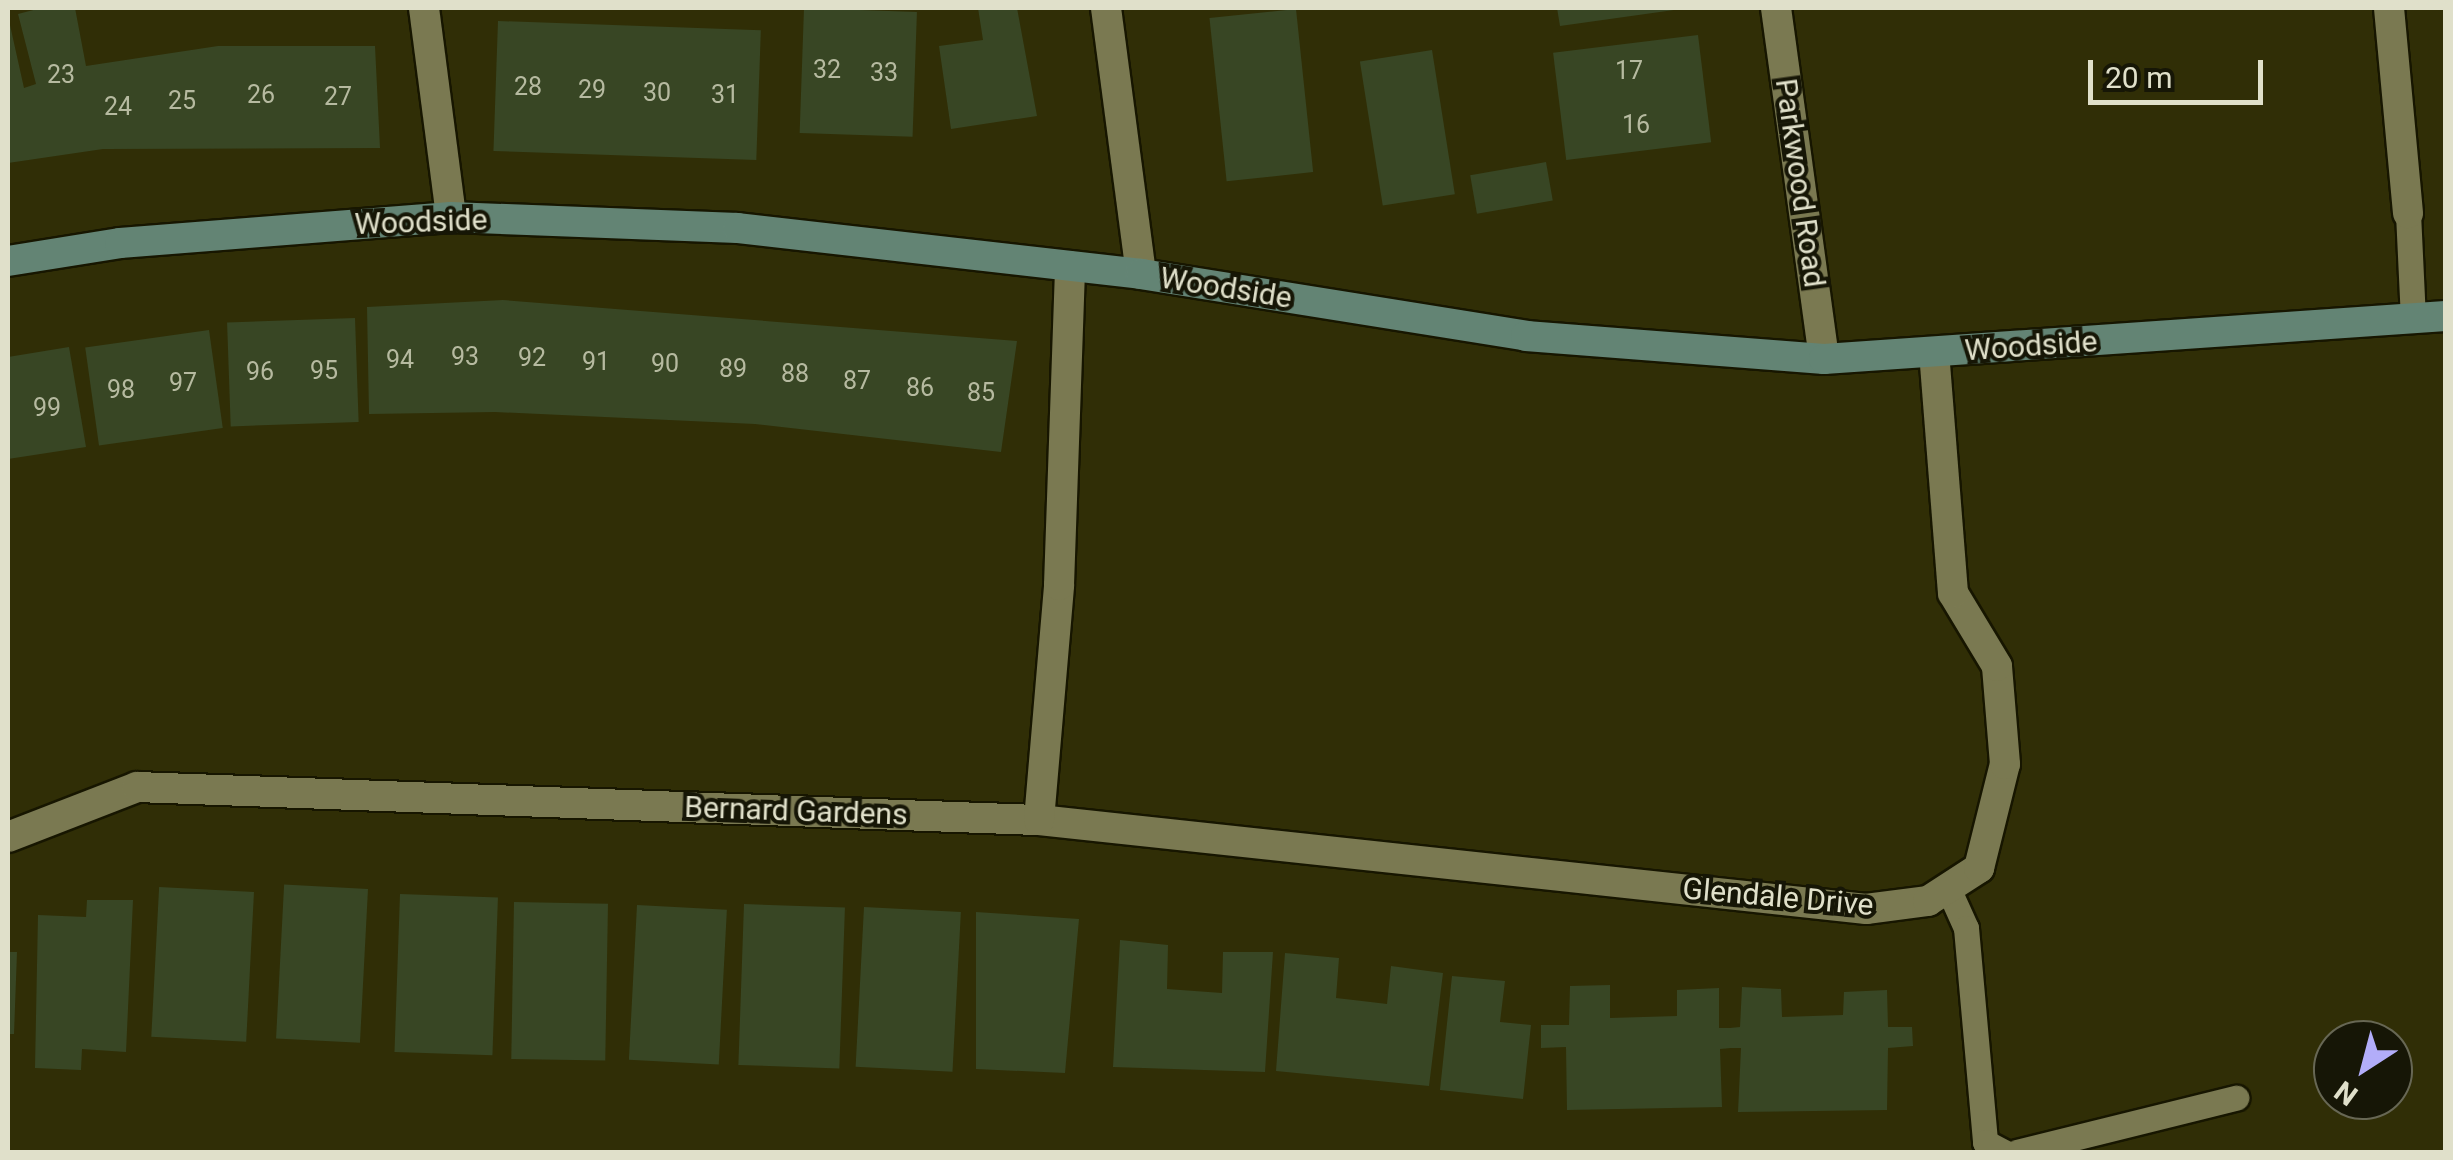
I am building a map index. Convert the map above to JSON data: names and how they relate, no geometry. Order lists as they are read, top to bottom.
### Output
{
  "streets": {
    "street": [
      "Parkwood Road",
      "Woodside",
      "Bernard Gardens",
      "Glendale Drive"
    ]
  },
  "crossings": [
    ["Parkwood Road", "Woodside"],
    ["Woodside", "Glendale Drive"],
    ["Bernard Gardens", "Glendale Drive"]
  ],
  "house_numbers": [
    "32",
    "17",
    "33",
    "23",
    "28",
    "29",
    "30",
    "26",
    "31",
    "27",
    "25",
    "24",
    "16",
    "93",
    "92",
    "94",
    "91",
    "90",
    "89",
    "95",
    "96",
    "88",
    "87",
    "97",
    "86",
    "98",
    "85",
    "99"
  ],
  "scale_bar": "20 m",
  "north": "bottom left"
}
